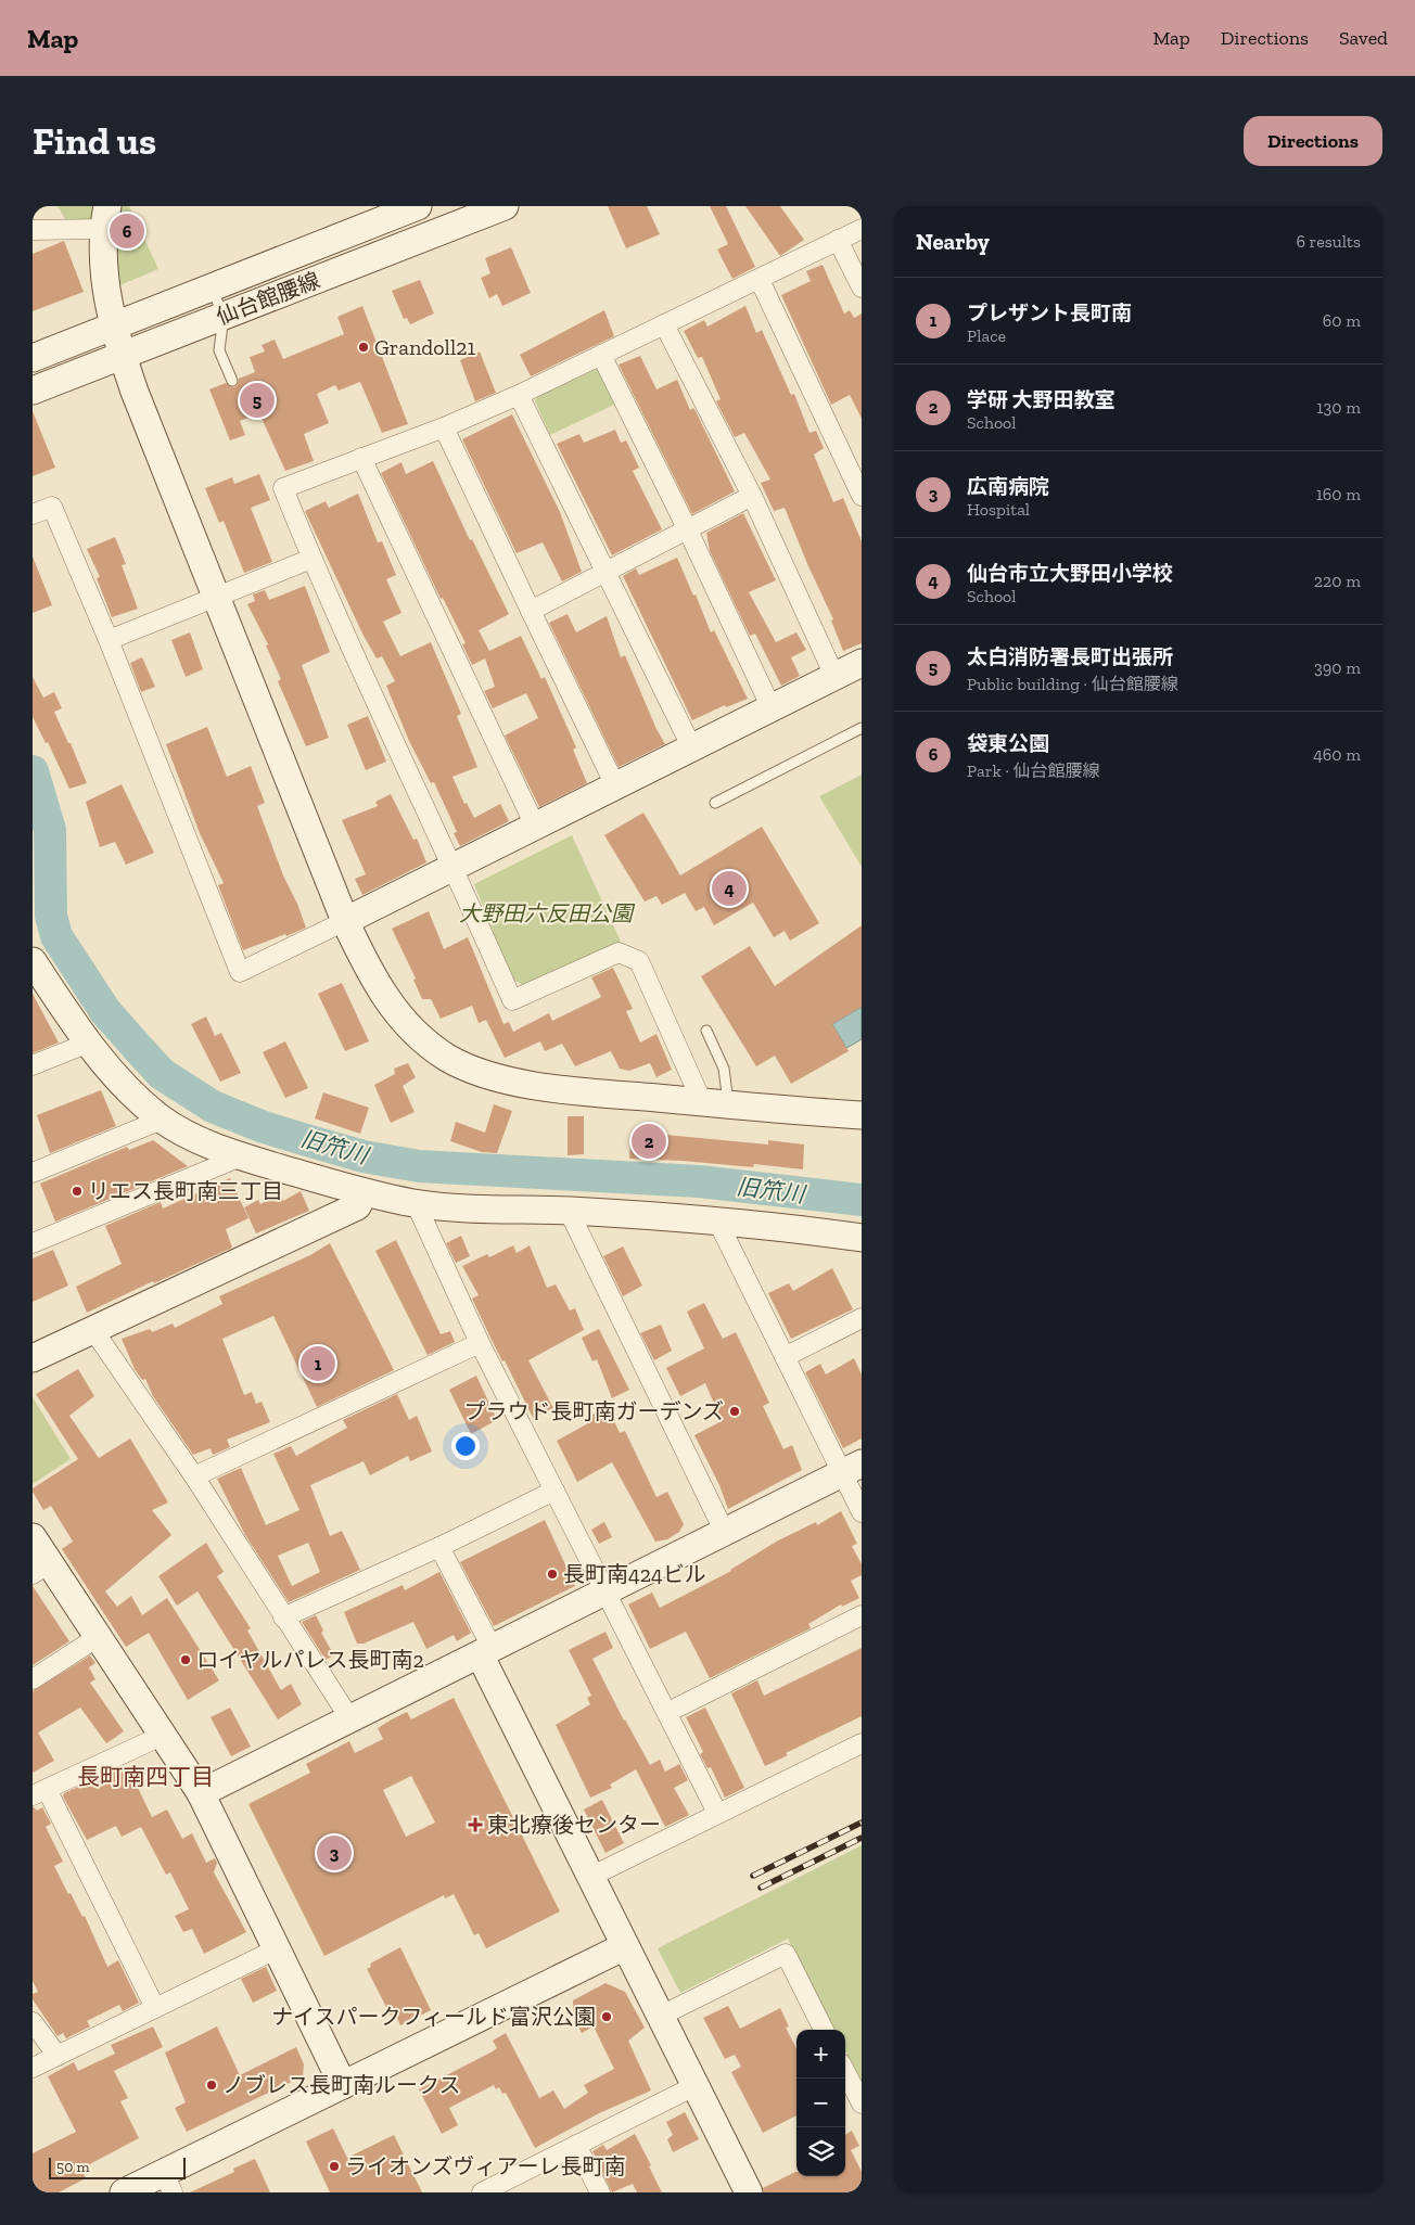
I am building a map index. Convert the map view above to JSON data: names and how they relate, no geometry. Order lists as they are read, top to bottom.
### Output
{
  "streets": {
    "street": ["仙台館腰線"]
  },
  "districts": ["長町南四丁目"],
  "water": ["旧笊川"],
  "parks": ["大野田六反田公園"],
  "places": {
    "other": [
      "Grandoll21",
      "リエス長町南三丁目",
      "プラウド長町南ガーデンズ",
      "長町南424ビル",
      "ロイヤルパレス長町南2",
      "ナイスパークフィールド富沢公園",
      "ノブレス長町南ルークス",
      "ライオンズヴィアーレ長町南"
    ],
    "health": ["東北療後センター"]
  },
  "scale_bar": "50 m",
  "page": {
    "header": "Map",
    "nav": ["Map", "Directions", "Saved"],
    "buttons": "Directions",
    "title": "Find us",
    "heading": ["Nearby", "6 results"],
    "pins": [
      "6",
      "5",
      "4",
      "2",
      "1",
      "3"
    ],
    "list": [
      {
        "mark": "1",
        "name": "プレザント長町南",
        "note": "Place",
        "value": "60 m"
      },
      {
        "mark": "2",
        "name": "学研 大野田教室",
        "note": "School",
        "value": "130 m"
      },
      {
        "mark": "3",
        "name": "広南病院",
        "note": "Hospital",
        "value": "160 m"
      },
      {
        "mark": "4",
        "name": "仙台市立大野田小学校",
        "note": "School",
        "value": "220 m"
      },
      {
        "mark": "5",
        "name": "太白消防署長町出張所",
        "note": "Public building · 仙台館腰線",
        "value": "390 m"
      },
      {
        "mark": "6",
        "name": "袋東公園",
        "note": "Park · 仙台館腰線",
        "value": "460 m"
      }
    ],
    "map_buttons": ["+", "−"],
    "scale": "50 m"
  }
}
